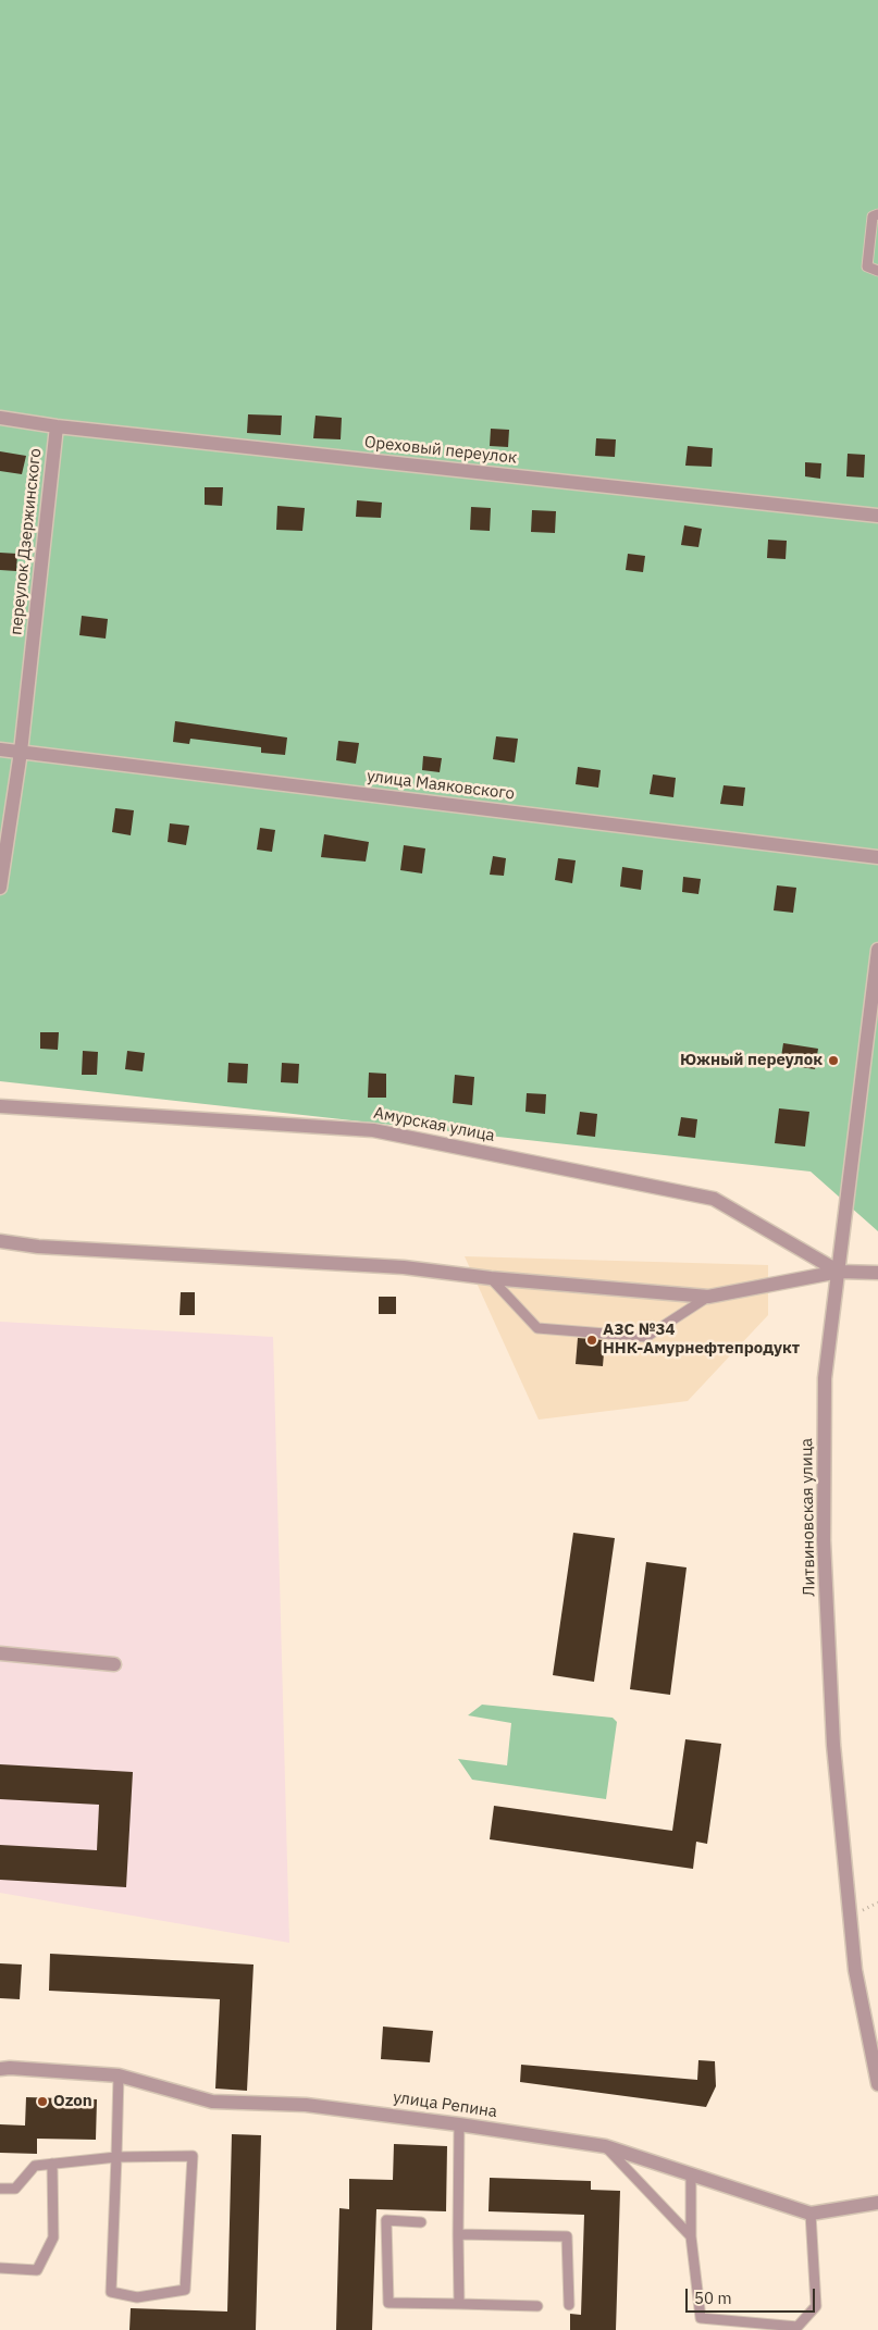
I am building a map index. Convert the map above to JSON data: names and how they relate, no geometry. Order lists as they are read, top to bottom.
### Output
{
  "streets": {
    "street": [
      "Ореховый переулок",
      "переулок Дзержинского",
      "улица Маяковского",
      "Амурская улица",
      "Литвиновская улица",
      "улица Репина"
    ]
  },
  "crossings": [
    ["Ореховый переулок", "переулок Дзержинского"],
    ["переулок Дзержинского", "улица Маяковского"],
    ["Амурская улица", "Литвиновская улица"]
  ],
  "places": ["Южный переулок", "АЗС №34 ННК-Амурнефтепродукт", "Ozon"],
  "scale_bar": "50 m"
}
